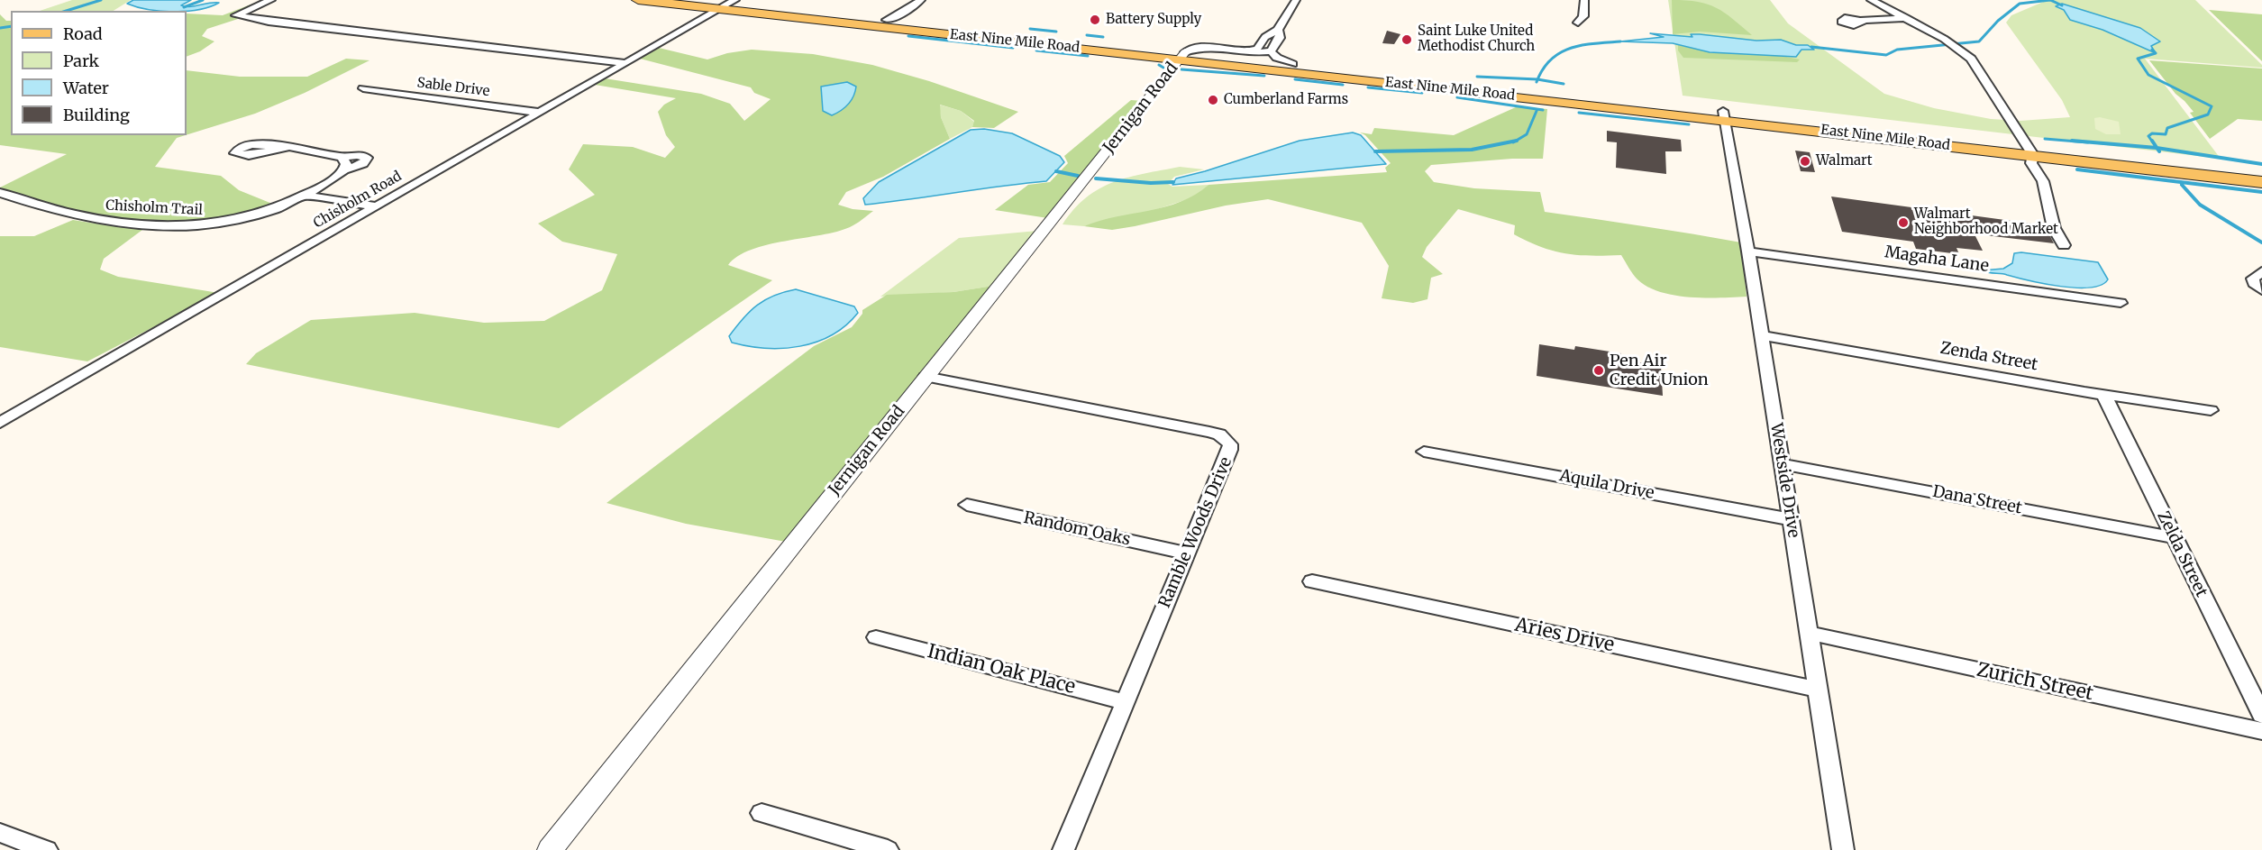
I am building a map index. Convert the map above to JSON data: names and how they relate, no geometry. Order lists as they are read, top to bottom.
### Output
{
  "streets": {
    "main road": ["East Nine Mile Road"],
    "street": [
      "Sable Drive",
      "Jernigan Road",
      "Chisholm Road",
      "Chisholm Trail",
      "Magaha Lane",
      "Zenda Street",
      "Westside Drive",
      "Aquila Drive",
      "Dana Street",
      "Random Oaks",
      "Ramble Woods Drive",
      "Zelda Street",
      "Aries Drive",
      "Indian Oak Place",
      "Zurich Street"
    ]
  },
  "crossings": [
    ["East Nine Mile Road", "Jernigan Road"],
    ["East Nine Mile Road", "Chisholm Road"],
    ["East Nine Mile Road", "Westside Drive"],
    ["Sable Drive", "Chisholm Road"],
    ["Jernigan Road", "Ramble Woods Drive"],
    ["Magaha Lane", "Westside Drive"],
    ["Zenda Street", "Westside Drive"],
    ["Zenda Street", "Zelda Street"],
    ["Westside Drive", "Aquila Drive"],
    ["Westside Drive", "Dana Street"],
    ["Westside Drive", "Aries Drive"],
    ["Westside Drive", "Zurich Street"],
    ["Dana Street", "Zelda Street"],
    ["Random Oaks", "Ramble Woods Drive"],
    ["Ramble Woods Drive", "Indian Oak Place"]
  ],
  "places": [
    "Battery Supply",
    "Saint Luke United Methodist Church",
    "Cumberland Farms",
    "Walmart",
    "Walmart Neighborhood Market",
    "Pen Air Credit Union"
  ],
  "legend": [
    "Road",
    "Park",
    "Water",
    "Building"
  ]
}
